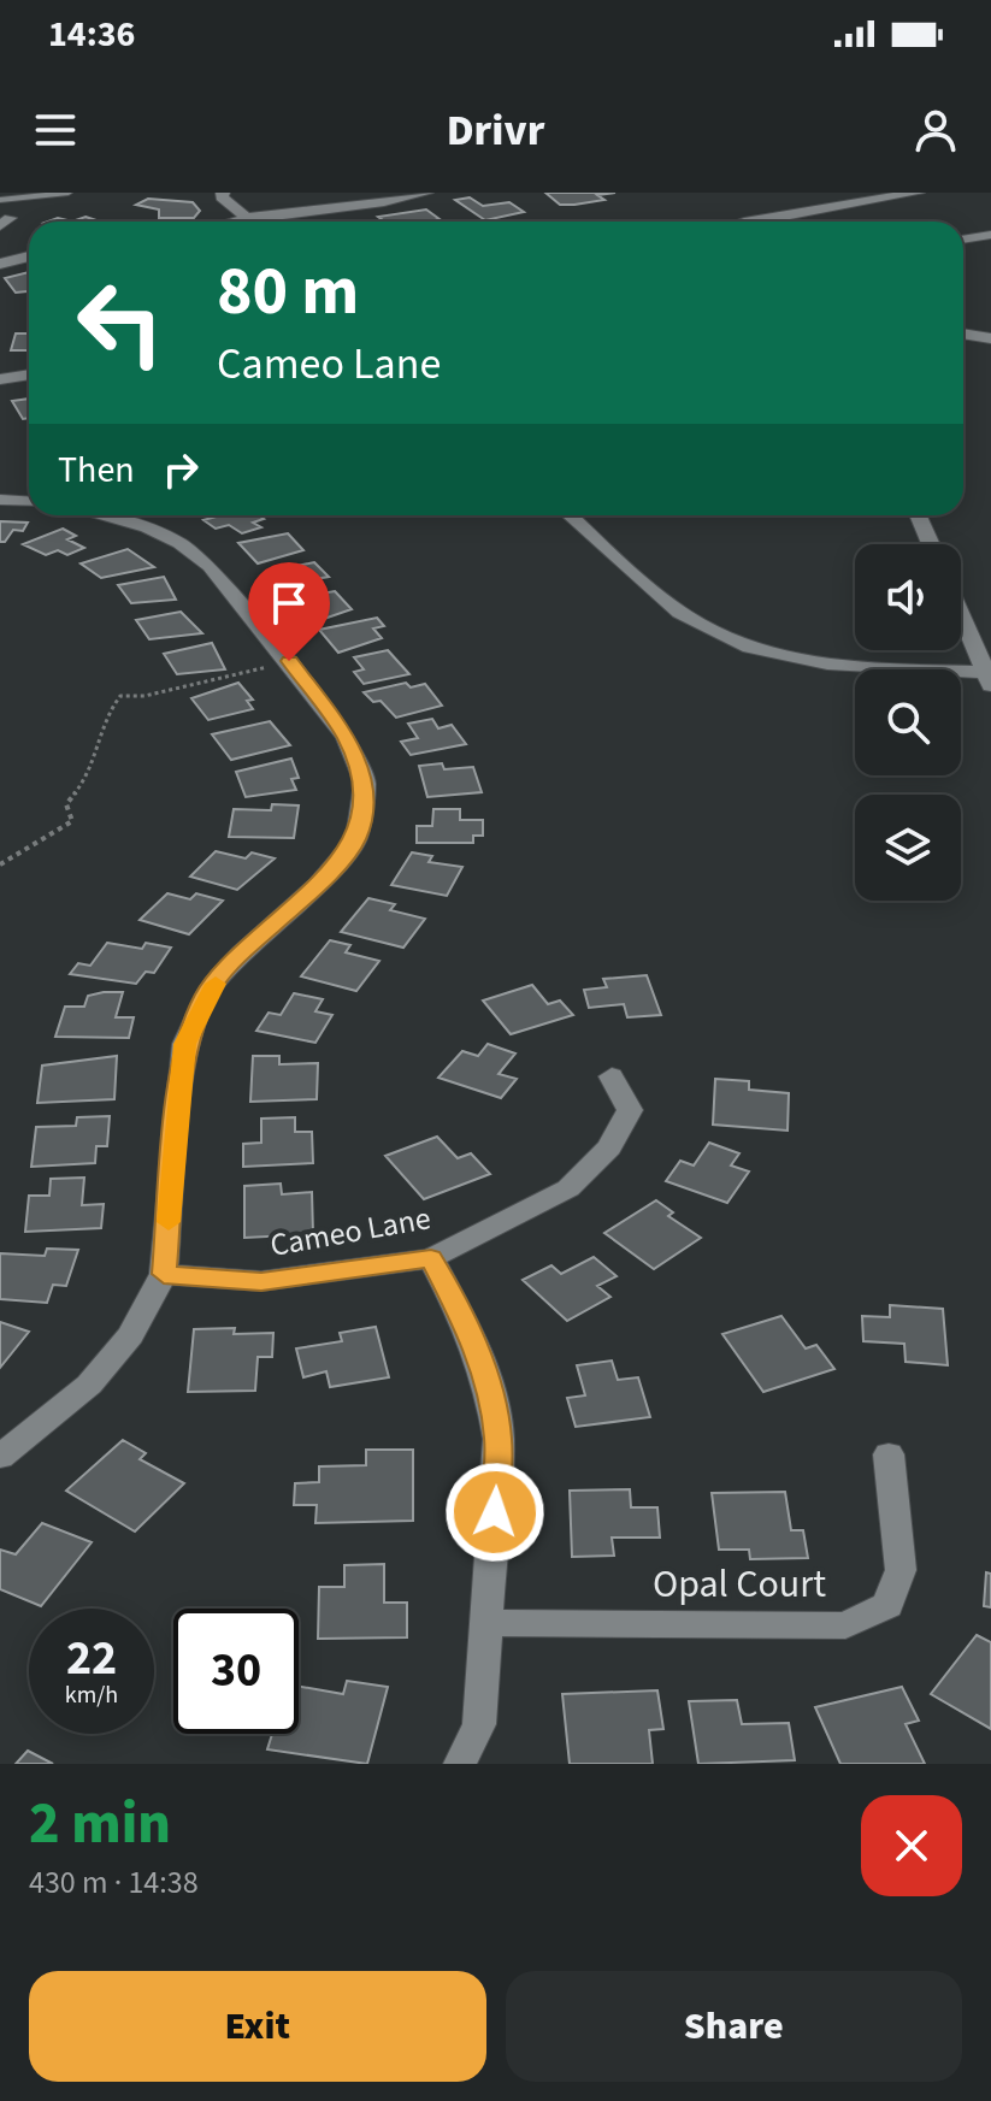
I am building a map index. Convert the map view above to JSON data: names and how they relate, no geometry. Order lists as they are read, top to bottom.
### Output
{
  "streets": {
    "street": ["Cameo Lane", "Opal Court"]
  },
  "page": {
    "status": "14:36",
    "header": "Drivr",
    "turn": ["80 m", "Cameo Lane"],
    "then": "Then",
    "speed": "22 km/h",
    "limit": "30",
    "heading": ["2 min", "430 m · 14:38"],
    "buttons": ["Exit", "Share"]
  }
}
